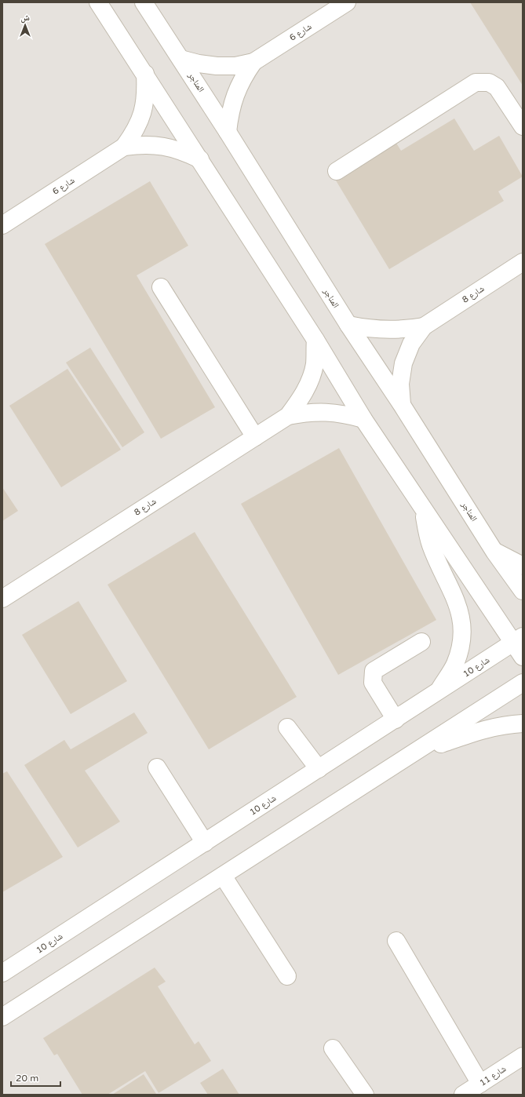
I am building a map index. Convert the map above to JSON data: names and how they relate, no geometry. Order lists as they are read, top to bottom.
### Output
{
  "streets": {
    "street": [
      "شارع 6",
      "المناجر",
      "شارع 8",
      "شارع 10",
      "شارع 11"
    ]
  },
  "crossings": [
    ["شارع 6", "المناجر"],
    ["المناجر", "شارع 8"]
  ],
  "scale_bar": "20 m",
  "north": "top"
}
